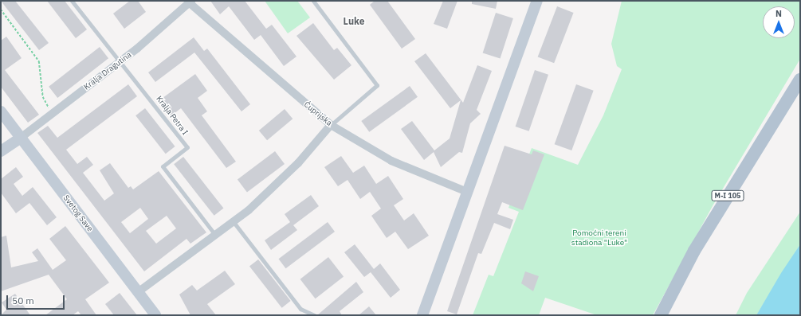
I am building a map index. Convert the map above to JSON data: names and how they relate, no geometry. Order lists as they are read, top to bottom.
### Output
{
  "streets": {
    "main road": ["M-I 105"],
    "street": ["Kralja Dragutina", "Ćuprijska", "Svetog Save"],
    "lane": ["Kralja Petra I"]
  },
  "crossings": [
    ["Kralja Dragutina", "Ćuprijska"],
    ["Kralja Dragutina", "Kralja Petra I"],
    ["Kralja Dragutina", "Svetog Save"]
  ],
  "districts": ["Luke"],
  "parks": ["Pomoćni tereni stadiona \"Luke\""],
  "scale_bar": "50 m",
  "north": "top"
}
